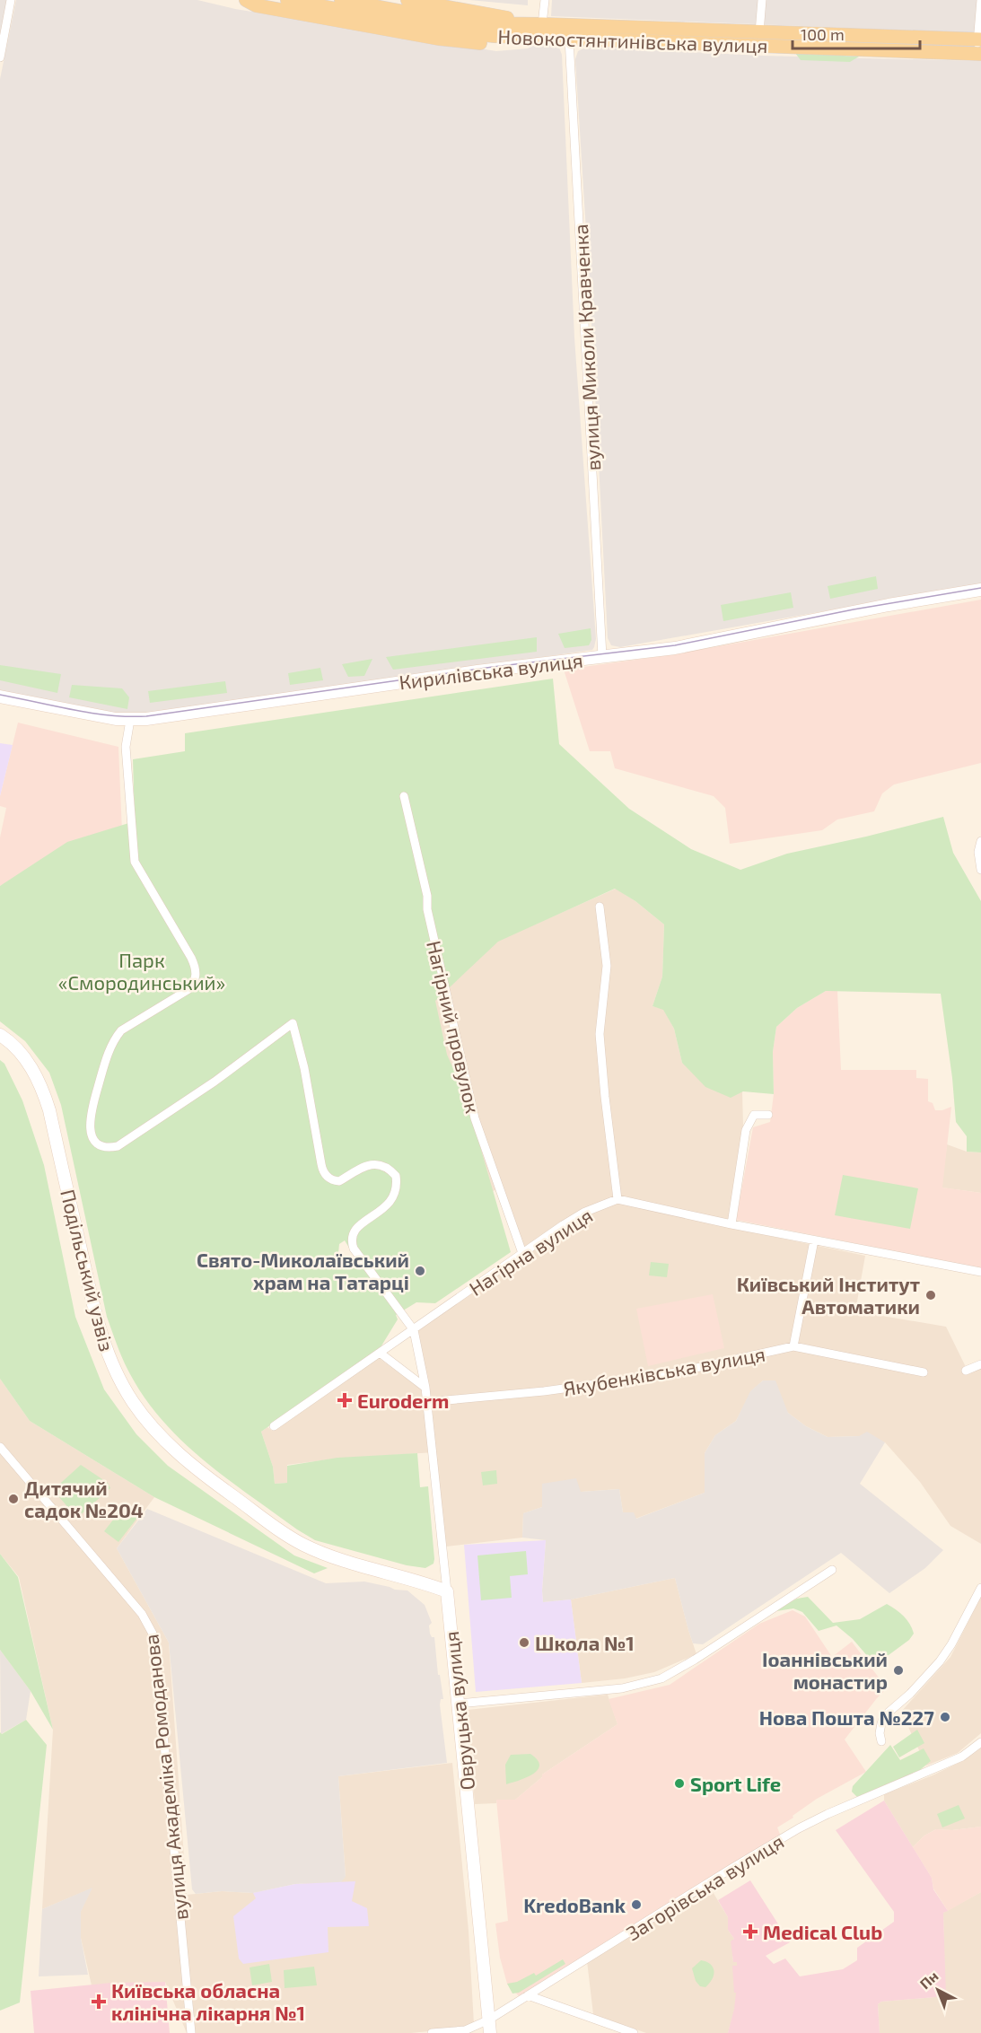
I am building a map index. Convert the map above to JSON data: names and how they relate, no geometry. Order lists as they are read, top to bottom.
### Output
{
  "streets": {
    "main road": ["Новокостянтинівська вулиця"],
    "street": [
      "вулиця Миколи Кравченка",
      "Кирилівська вулиця",
      "Нагірний провулок",
      "Нагірна вулиця",
      "Подільський узвіз",
      "Якубенківська вулиця",
      "Овруцька вулиця",
      "вулиця Академіка Ромоданова",
      "Загорівська вулиця"
    ]
  },
  "crossings": [
    ["Новокостянтинівська вулиця", "вулиця Миколи Кравченка"],
    ["вулиця Миколи Кравченка", "Кирилівська вулиця"],
    ["Нагірний провулок", "Нагірна вулиця"],
    ["Нагірна вулиця", "Якубенківська вулиця"],
    ["Нагірна вулиця", "Овруцька вулиця"],
    ["Подільський узвіз", "Овруцька вулиця"],
    ["Якубенківська вулиця", "Овруцька вулиця"],
    ["Овруцька вулиця", "Загорівська вулиця"]
  ],
  "parks": ["Парк «Смородинський»"],
  "places": {
    "other": [
      "Свято-Миколаївський храм на Татарці",
      "Київський Інститут Автоматики",
      "Дитячий садок №204",
      "Школа №1",
      "Іоаннівський монастир",
      "Нова Пошта №227",
      "Sport Life",
      "KredoBank"
    ],
    "health": ["Euroderm", "Medical Club", "Київська обласна клінічна лікарня №1"]
  },
  "scale_bar": "100 m",
  "north": "top left"
}
